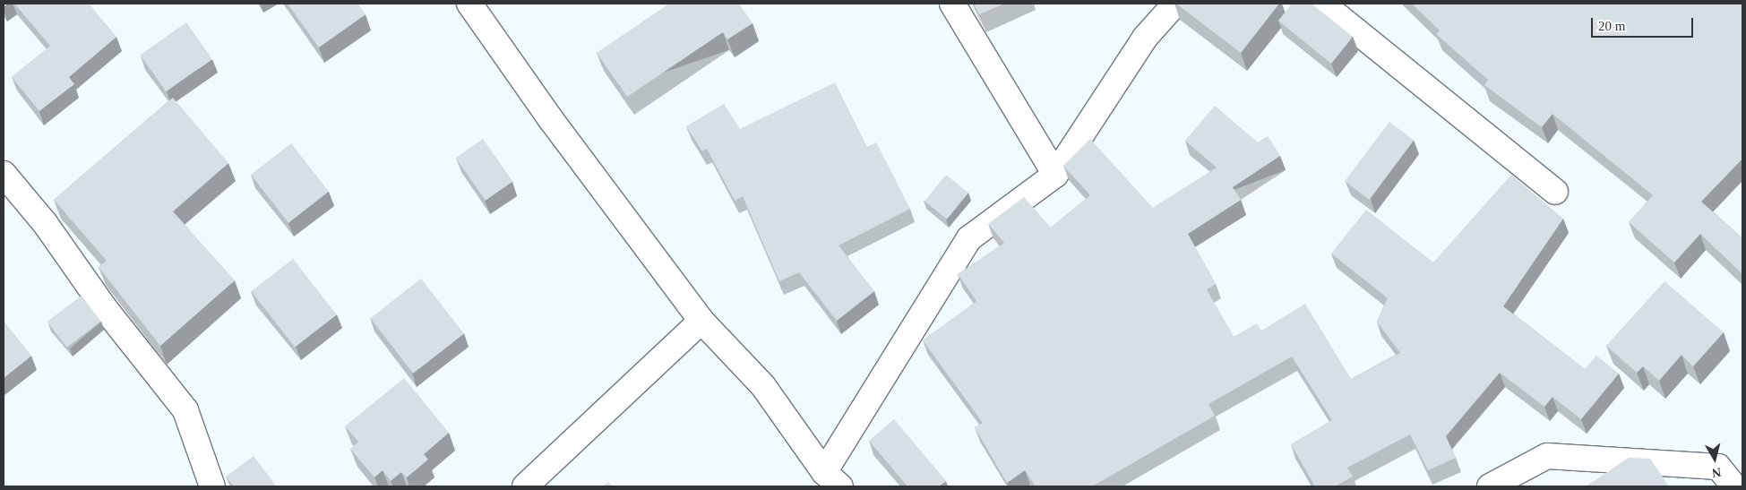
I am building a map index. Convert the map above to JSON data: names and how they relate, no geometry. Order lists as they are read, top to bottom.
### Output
{
  "scale_bar": "20 m",
  "north": "bottom"
}
